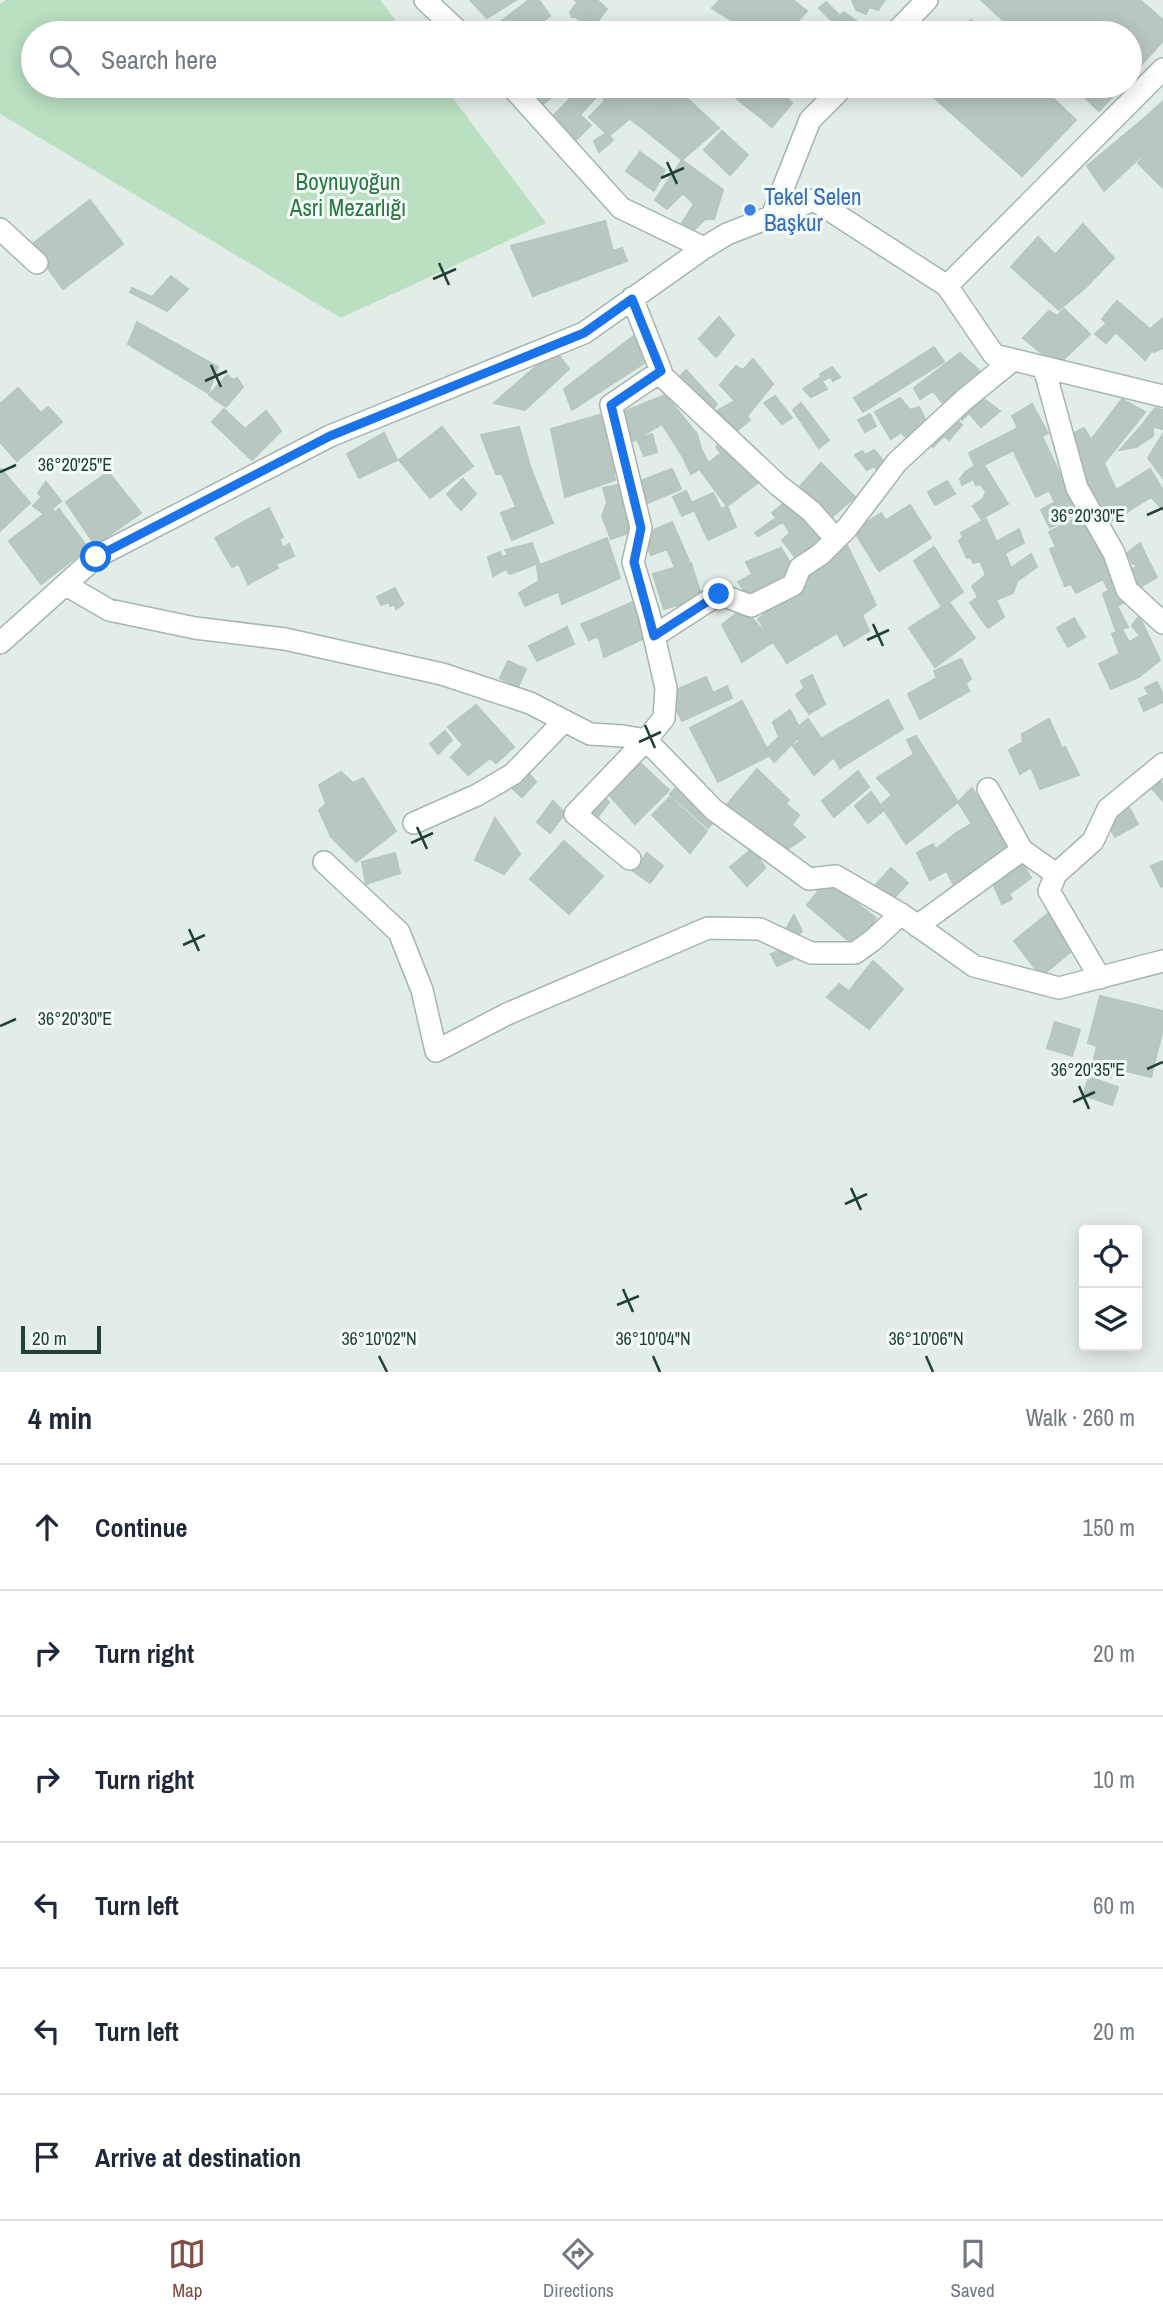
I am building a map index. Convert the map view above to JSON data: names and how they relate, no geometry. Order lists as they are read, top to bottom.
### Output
{
  "parks": ["Boynuyoğun Asri Mezarlığı"],
  "places": ["Tekel Selen Başkur"],
  "scale_bar": "20 m",
  "page": {
    "search": "Search here",
    "scale": "20 m",
    "heading": ["4 min", "Walk · 260 m"],
    "list": [
      ["Continue", "150 m"],
      ["Turn right", "20 m"],
      ["Turn right", "10 m"],
      ["Turn left", "60 m"],
      ["Turn left", "20 m"],
      "Arrive at destination"
    ],
    "nav": ["Map", "Directions", "Saved"]
  },
  "coordinates": [
    "36°20'25\"E",
    "36°20'30\"E",
    "36°20'35\"E",
    "36°10'02\"N",
    "36°10'04\"N",
    "36°10'06\"N"
  ]
}
